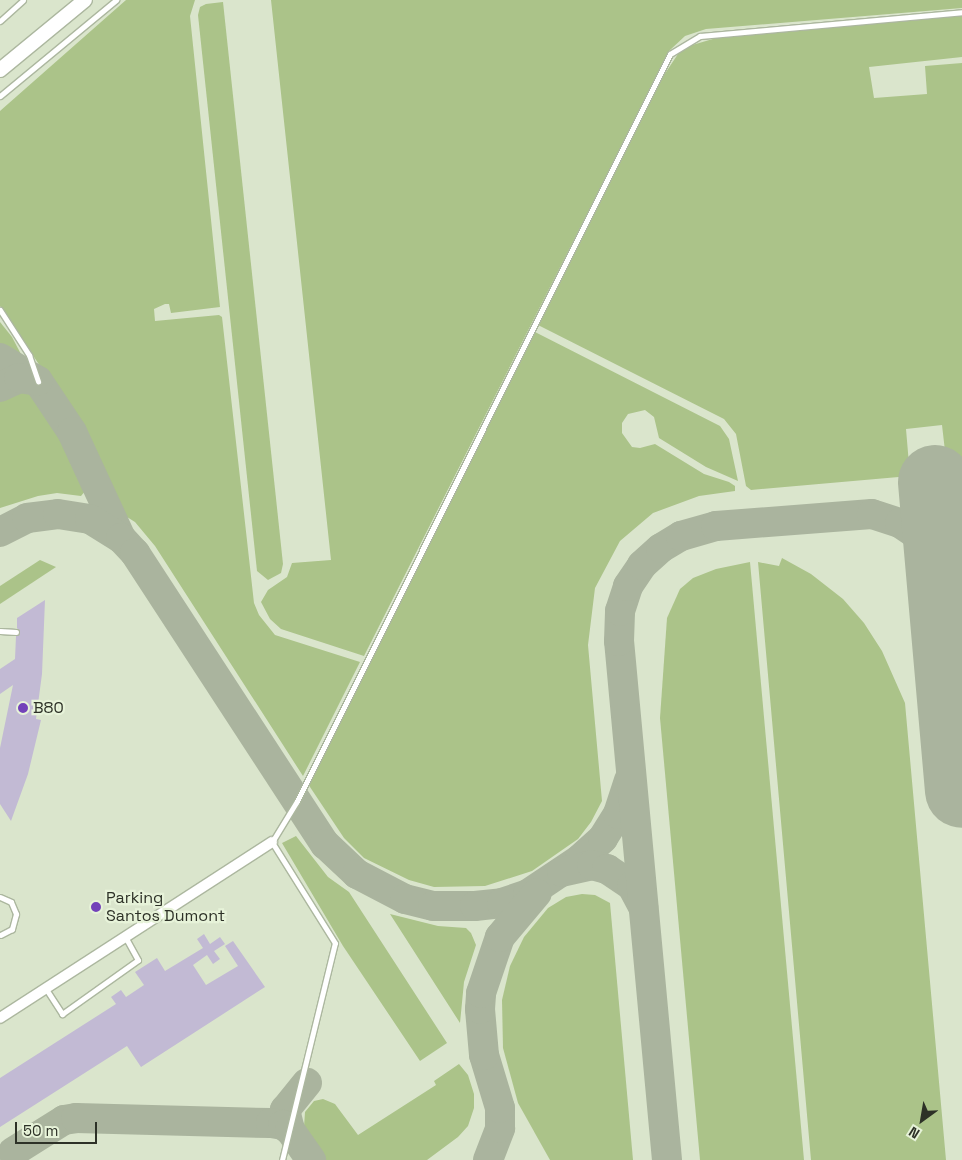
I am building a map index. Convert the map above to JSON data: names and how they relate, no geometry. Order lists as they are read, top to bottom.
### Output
{
  "places": ["B80", "Parking Santos Dumont"],
  "scale_bar": "50 m",
  "north": "bottom left"
}
